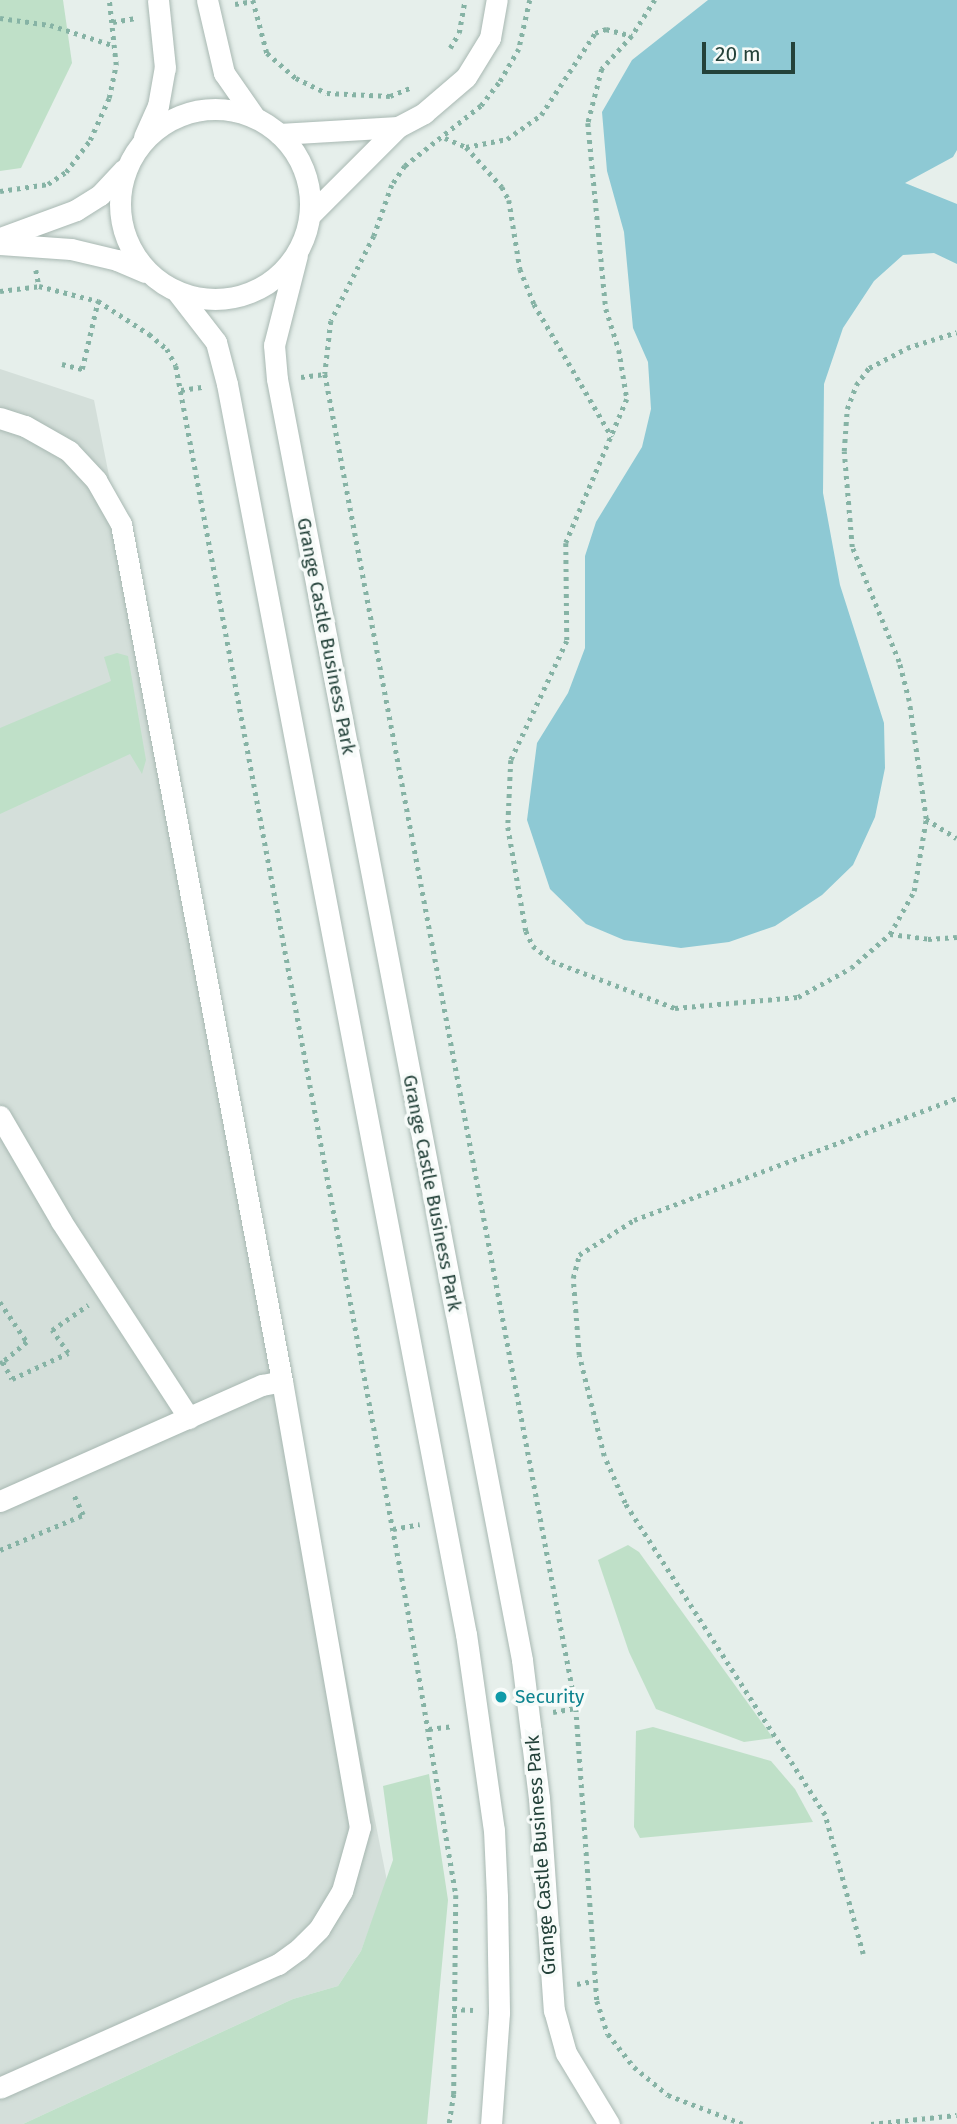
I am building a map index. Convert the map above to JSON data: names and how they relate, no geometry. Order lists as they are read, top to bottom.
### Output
{
  "streets": {
    "street": ["Grange Castle Business Park"]
  },
  "places": ["Security"],
  "scale_bar": "20 m"
}
